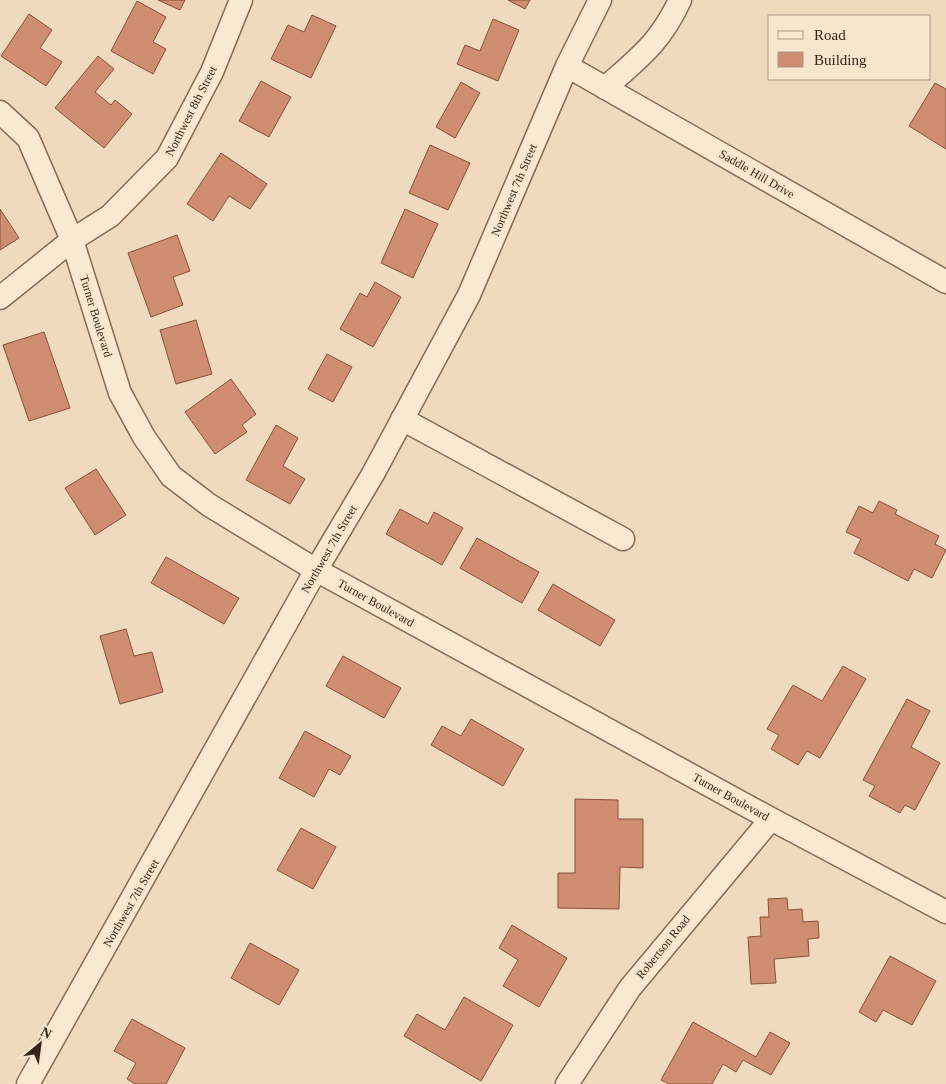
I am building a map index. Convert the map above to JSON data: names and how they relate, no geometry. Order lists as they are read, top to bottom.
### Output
{
  "streets": {
    "street": [
      "Northwest 8th Street",
      "Saddle Hill Drive",
      "Northwest 7th Street",
      "Turner Boulevard",
      "Robertson Road"
    ]
  },
  "crossings": [
    ["Northwest 8th Street", "Turner Boulevard"],
    ["Saddle Hill Drive", "Northwest 7th Street"],
    ["Northwest 7th Street", "Turner Boulevard"],
    ["Turner Boulevard", "Robertson Road"]
  ],
  "legend": ["Road", "Building"],
  "north": "top right"
}
